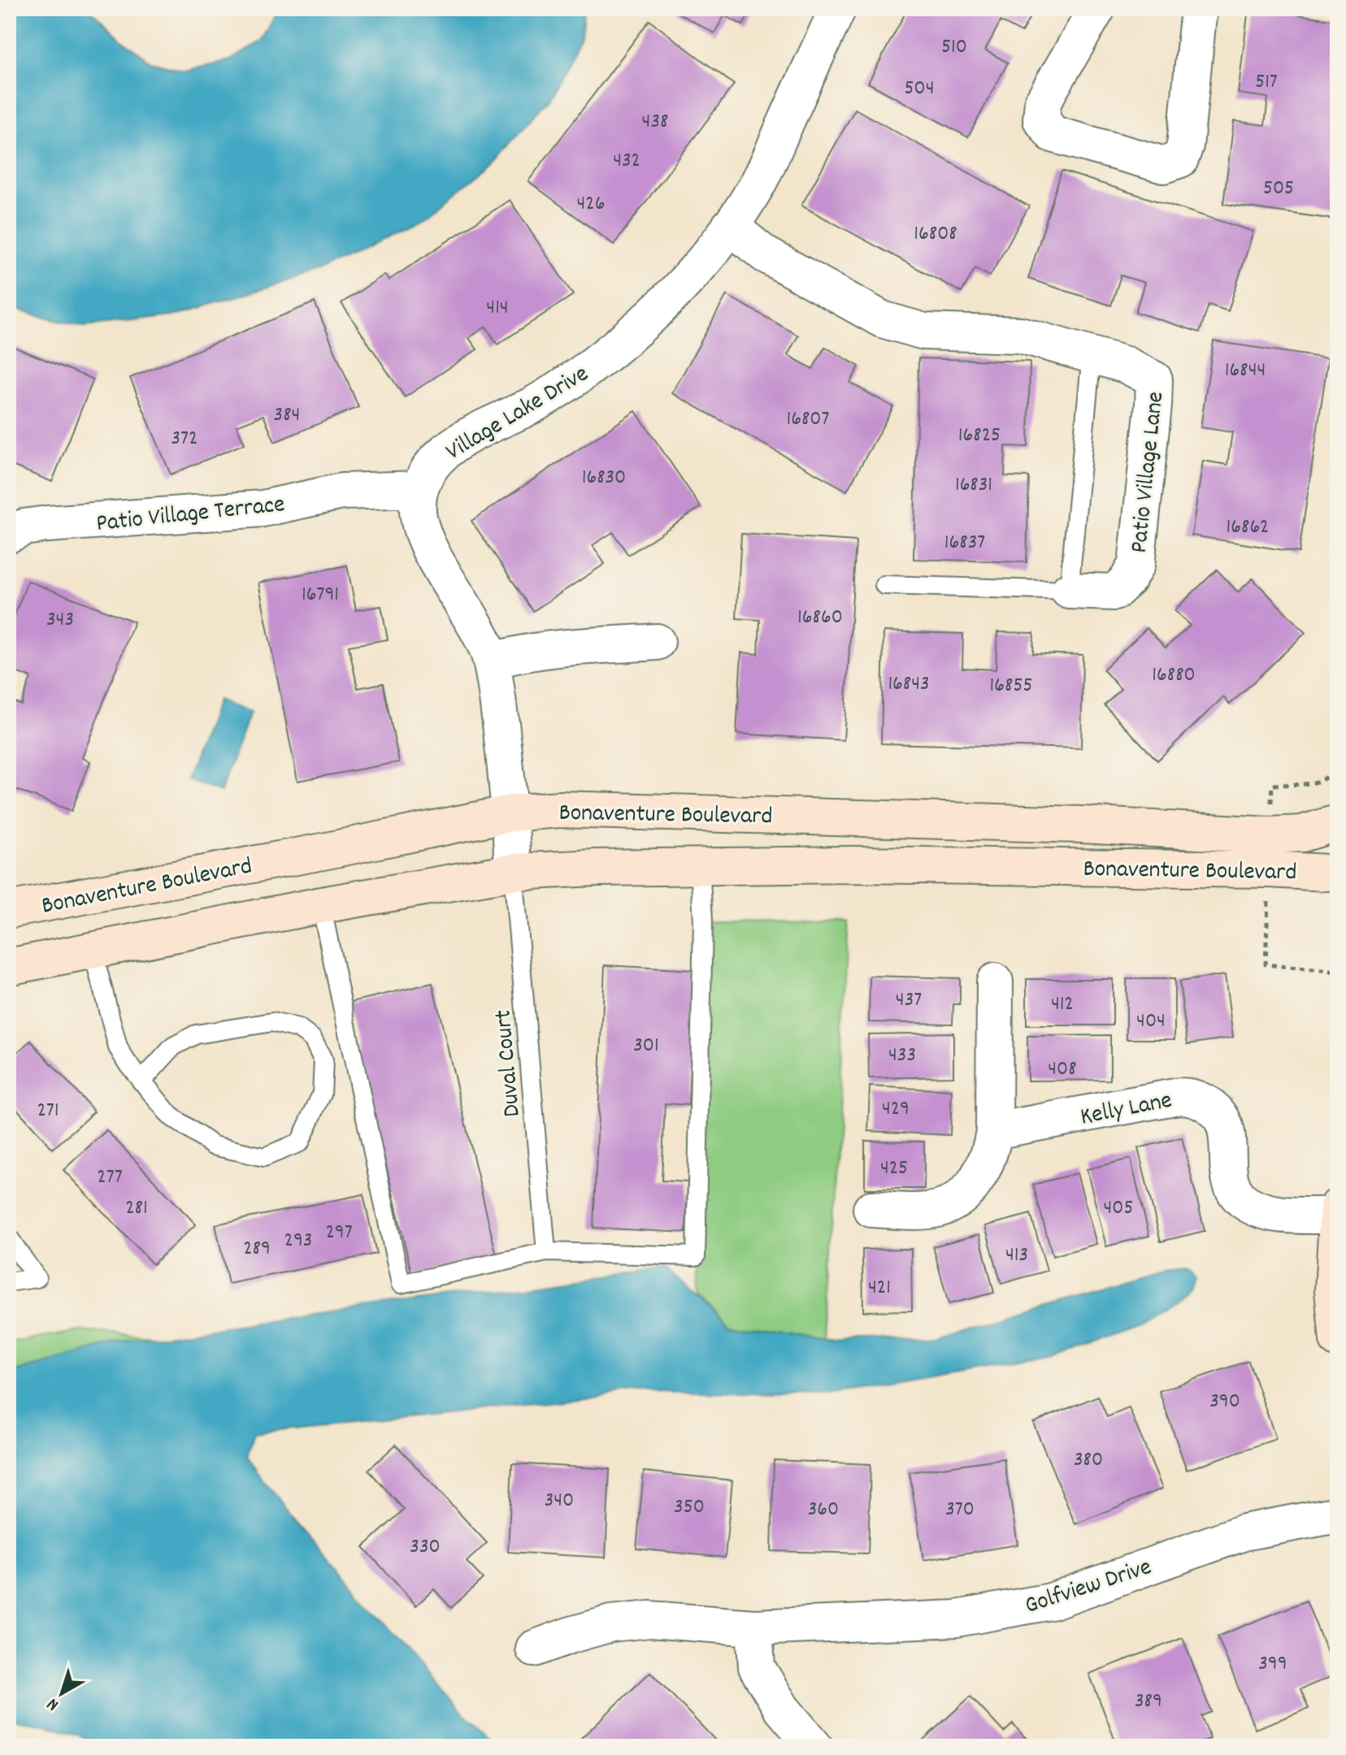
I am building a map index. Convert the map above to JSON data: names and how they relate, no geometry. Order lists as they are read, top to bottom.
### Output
{
  "streets": {
    "main road": ["Bonaventure Boulevard"],
    "street": [
      "Village Lake Drive",
      "Patio Village Lane",
      "Patio Village Terrace",
      "Kelly Lane",
      "Golfview Drive"
    ],
    "lane": ["Duval Court"]
  },
  "crossings": [
    ["Village Lake Drive", "Patio Village Lane"],
    ["Village Lake Drive", "Patio Village Terrace"],
    ["Village Lake Drive", "Bonaventure Boulevard"],
    ["Village Lake Drive", "Duval Court"],
    ["Bonaventure Boulevard", "Duval Court"]
  ],
  "house_numbers": [
    "510",
    "517",
    "504",
    "438",
    "432",
    "505",
    "426",
    "16808",
    "414",
    "16844",
    "384",
    "16807",
    "16825",
    "372",
    "16830",
    "16831",
    "16862",
    "16837",
    "16791",
    "16860",
    "343",
    "16880",
    "16843",
    "16855",
    "437",
    "412",
    "404",
    "301",
    "433",
    "408",
    "429",
    "271",
    "425",
    "277",
    "281",
    "405",
    "297",
    "293",
    "289",
    "413",
    "421",
    "390",
    "380",
    "340",
    "350",
    "360",
    "370",
    "330",
    "399",
    "389"
  ],
  "north": "bottom left"
}
